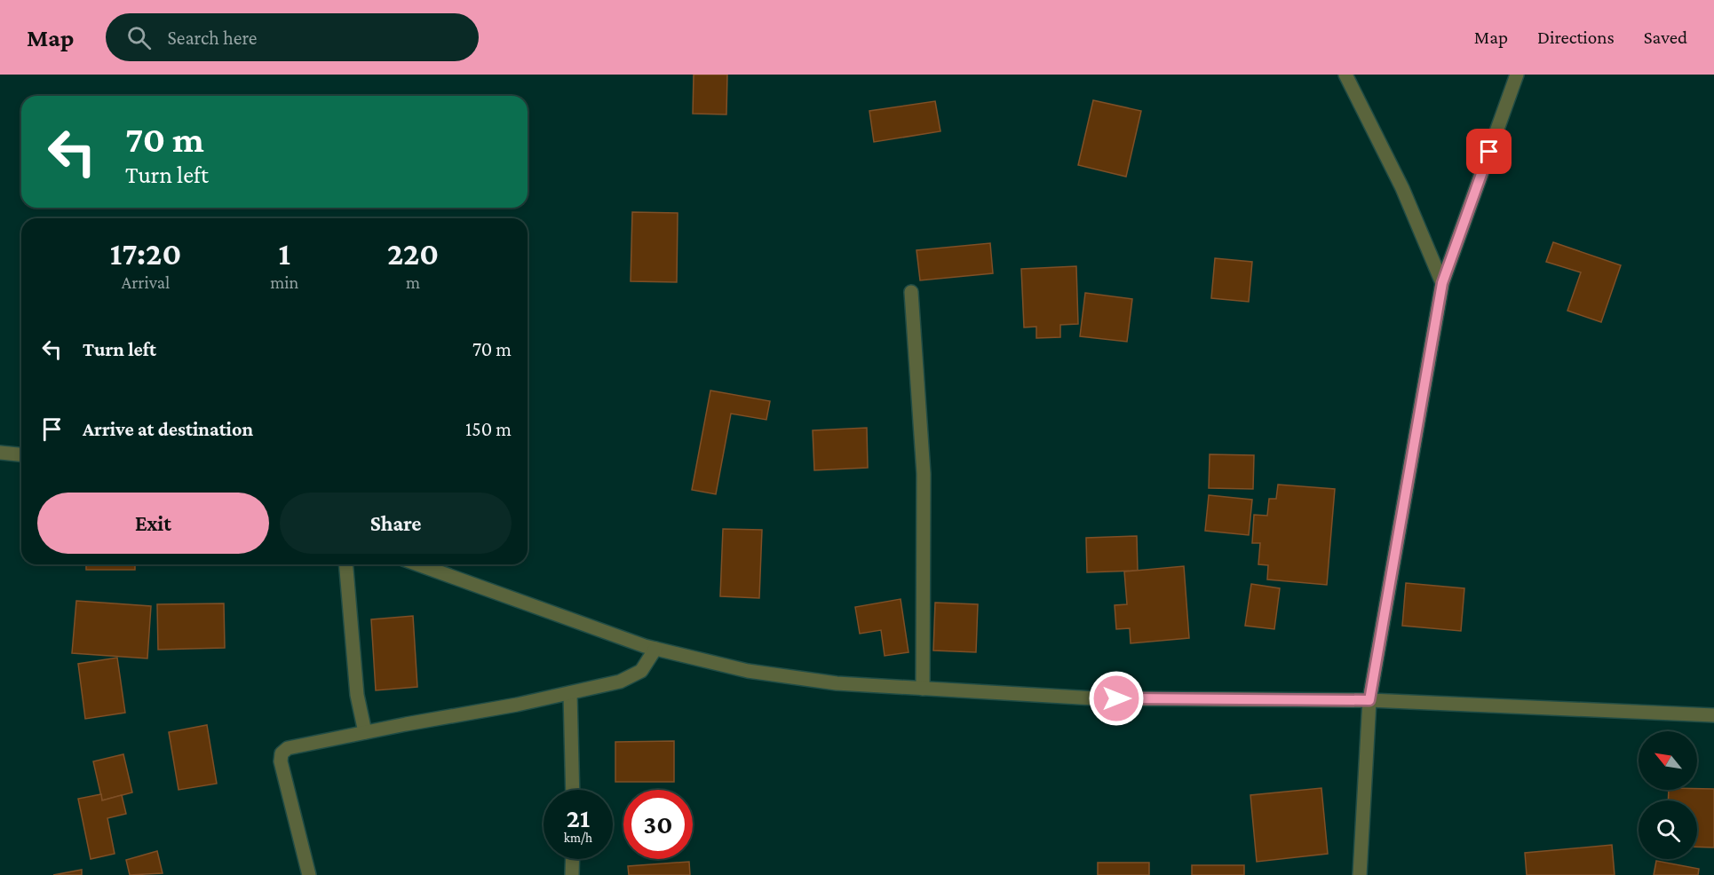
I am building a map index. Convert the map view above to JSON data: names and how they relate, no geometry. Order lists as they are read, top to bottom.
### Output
{
  "north": "top left",
  "page": {
    "header": "Map",
    "search": "Search here",
    "nav": ["Map", "Directions", "Saved"],
    "turn": ["70 m", "Turn left"],
    "eta": [
      "17:20",
      "Arrival",
      "1",
      "min",
      "220",
      "m"
    ],
    "list": [
      {
        "name": "Turn left",
        "value": "70 m"
      },
      {
        "name": "Arrive at destination",
        "value": "150 m"
      }
    ],
    "buttons": ["Exit", "Share"],
    "speed": "21 km/h",
    "limit": "30"
  }
}
